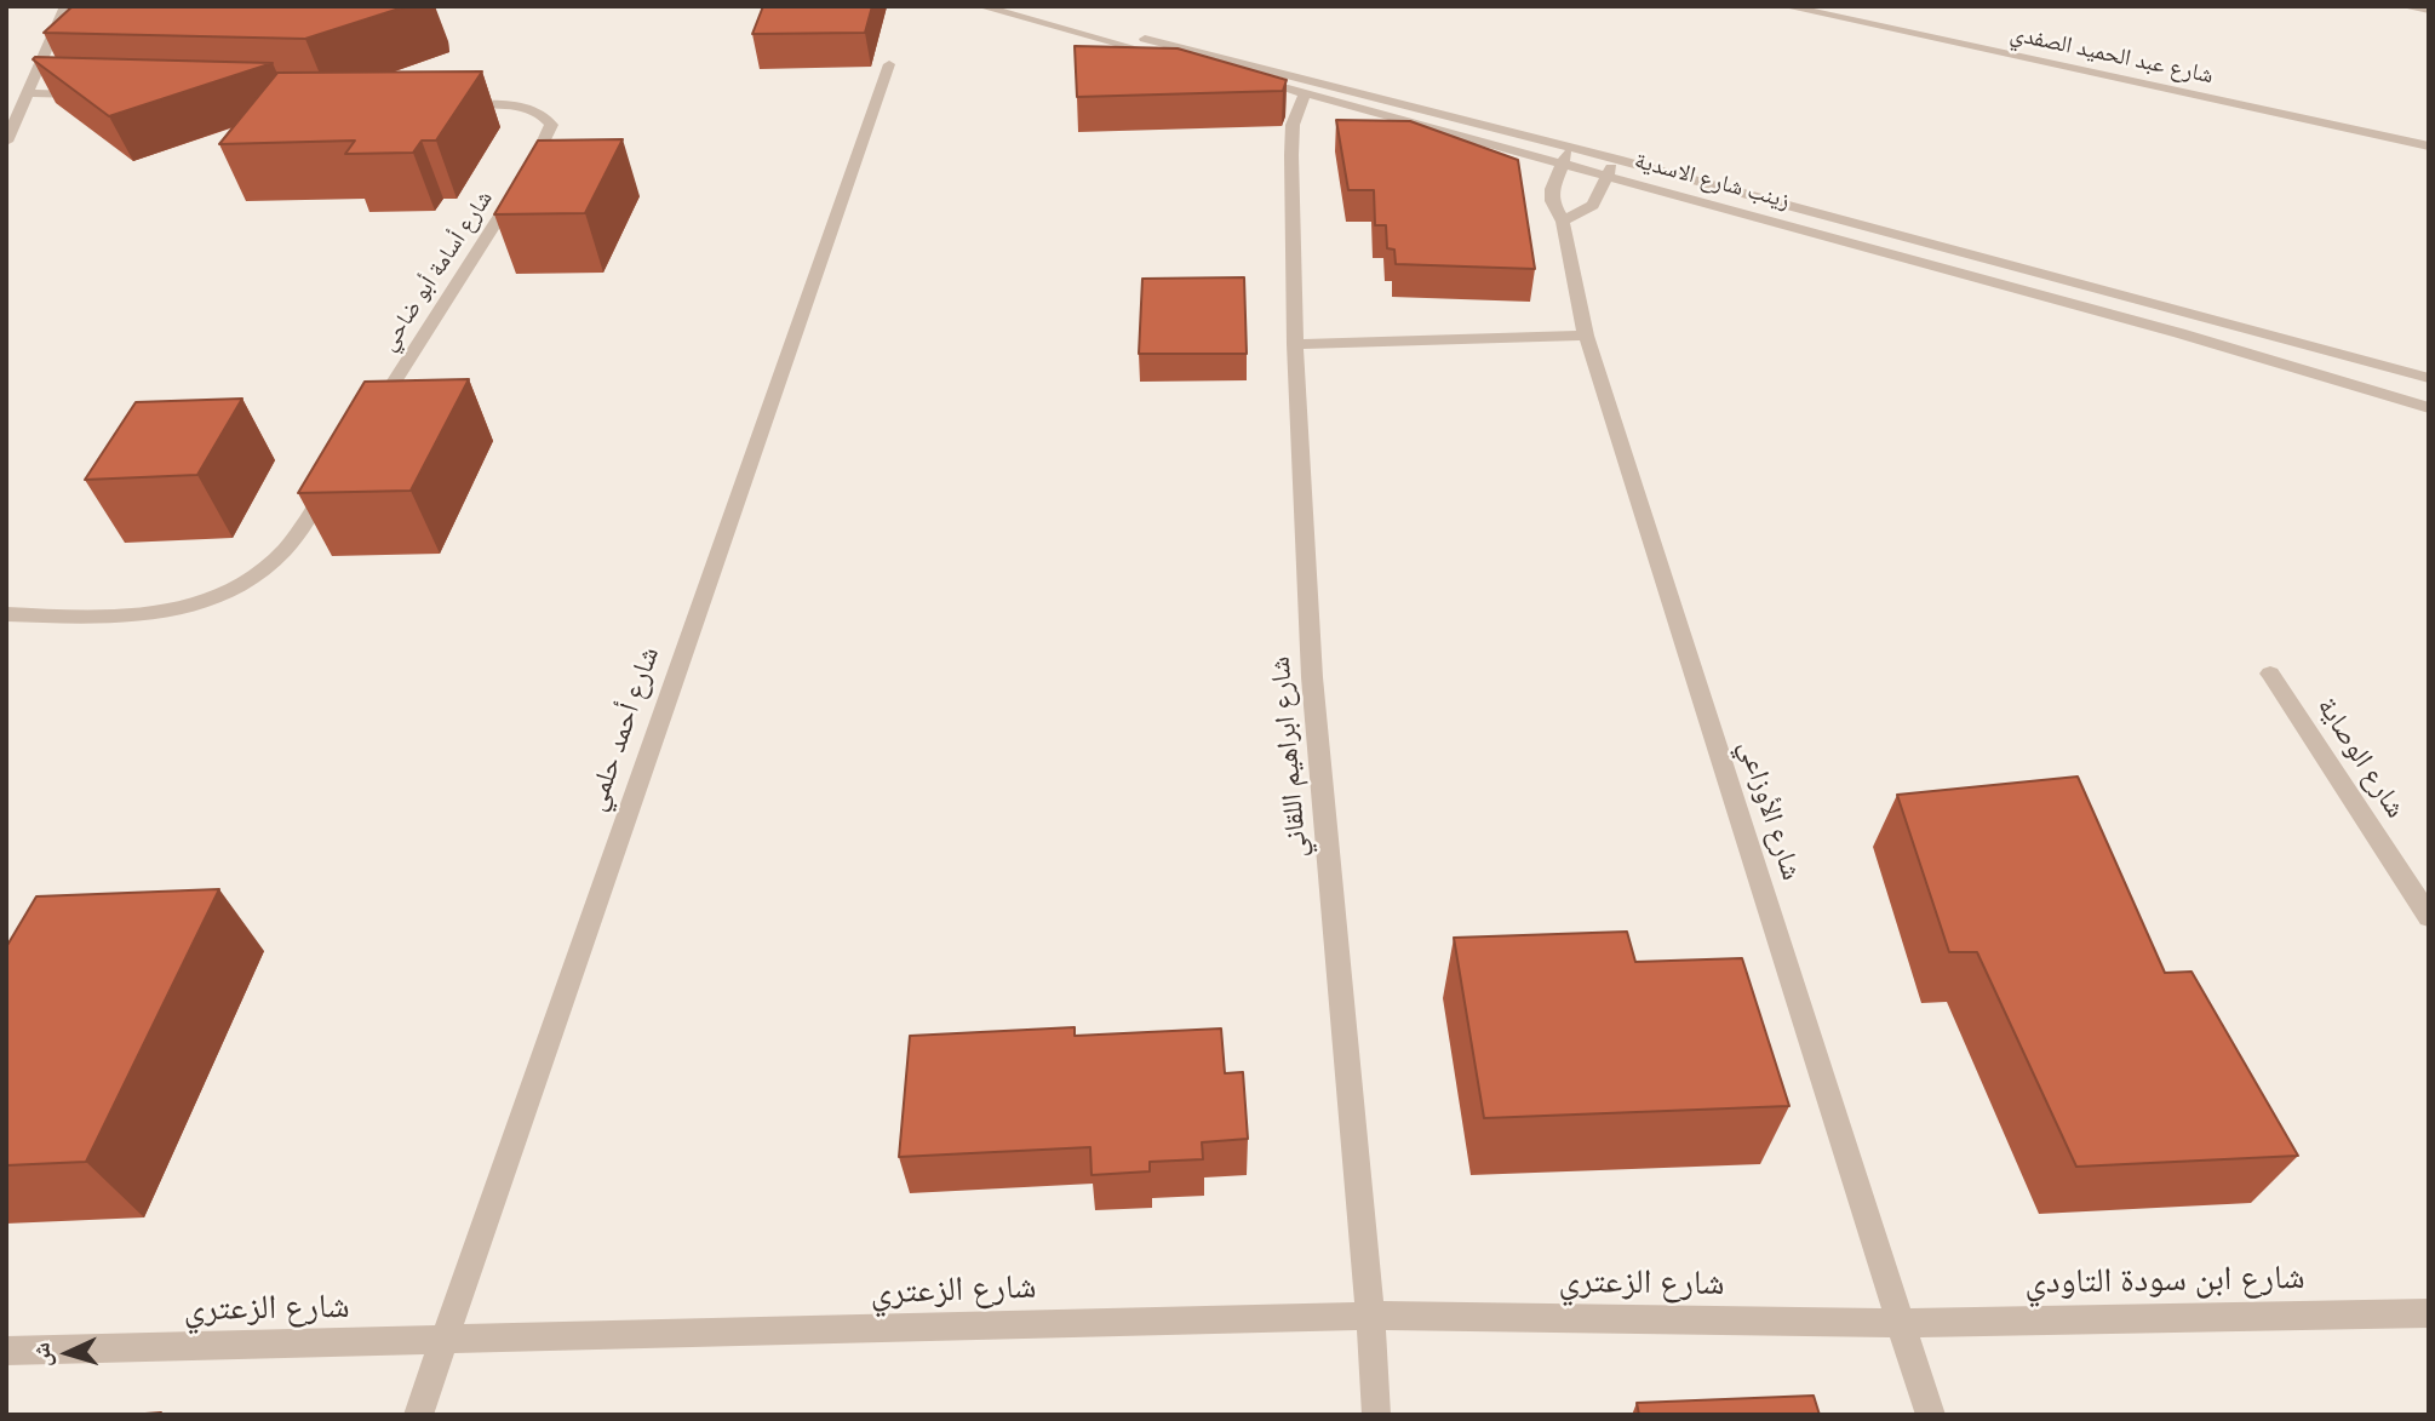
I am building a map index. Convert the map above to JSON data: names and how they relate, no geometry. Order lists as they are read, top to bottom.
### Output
{
  "streets": {
    "street": [
      "شارع عبد الحميد الصفدي",
      "زينب شارع الاسدية",
      "شارع أسامة أبو ضاحي",
      "شارع أحمد حلمي",
      "شارع ابراهيم اللقاني",
      "شارع الوصاية",
      "شارع الأوزاعي",
      "شارع ابن سودة التاودي",
      "شارع الزعتري"
    ]
  },
  "crossings": [
    ["زينب شارع الاسدية", "شارع ابراهيم اللقاني"],
    ["زينب شارع الاسدية", "شارع الأوزاعي"],
    ["شارع أحمد حلمي", "شارع الزعتري"],
    ["شارع ابراهيم اللقاني", "شارع الزعتري"],
    ["شارع الأوزاعي", "شارع ابن سودة التاودي"],
    ["شارع الأوزاعي", "شارع الزعتري"],
    ["شارع ابن سودة التاودي", "شارع الزعتري"]
  ],
  "north": "left"
}
